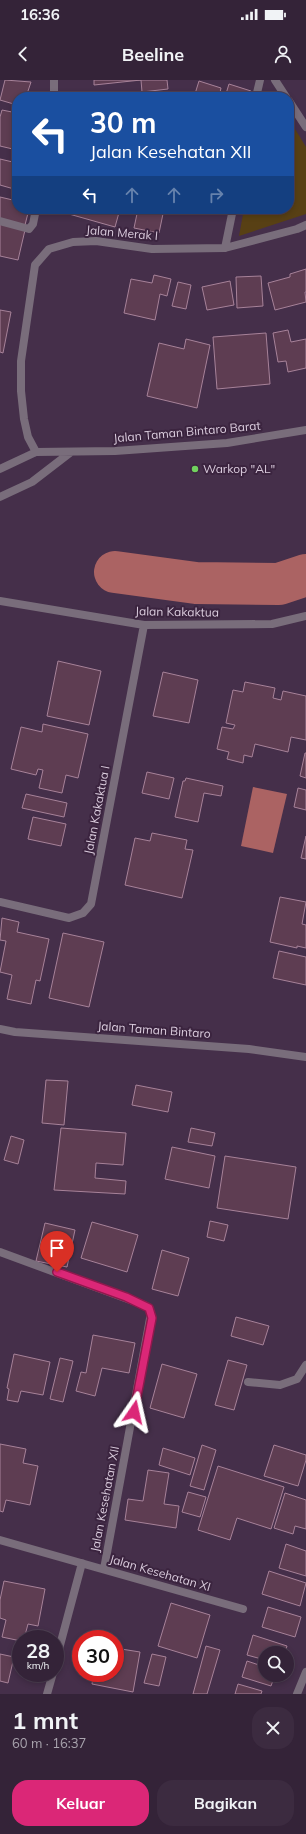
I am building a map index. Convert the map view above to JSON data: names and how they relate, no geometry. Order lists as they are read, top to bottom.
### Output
{
  "streets": {
    "street": [
      "Jalan Merak I",
      "Jalan Taman Bintaro Barat",
      "Jalan Kakaktua",
      "Jalan Kakaktua I",
      "Jalan Taman Bintaro",
      "Jalan Kesehatan XII",
      "Jalan Kesehatan XI"
    ]
  },
  "crossings": [
    ["Jalan Merak I", "Jalan Taman Bintaro Barat"],
    ["Jalan Kakaktua", "Jalan Kakaktua I"],
    ["Jalan Kesehatan XII", "Jalan Kesehatan XI"]
  ],
  "places": ["Warkop \"AL\""],
  "page": {
    "status": "16:36",
    "header": "Beeline",
    "turn": ["30 m", "Jalan Kesehatan XII"],
    "speed": "28 km/h",
    "limit": "30",
    "heading": ["1 mnt", "60 m · 16:37"],
    "buttons": ["Keluar", "Bagikan"]
  }
}
